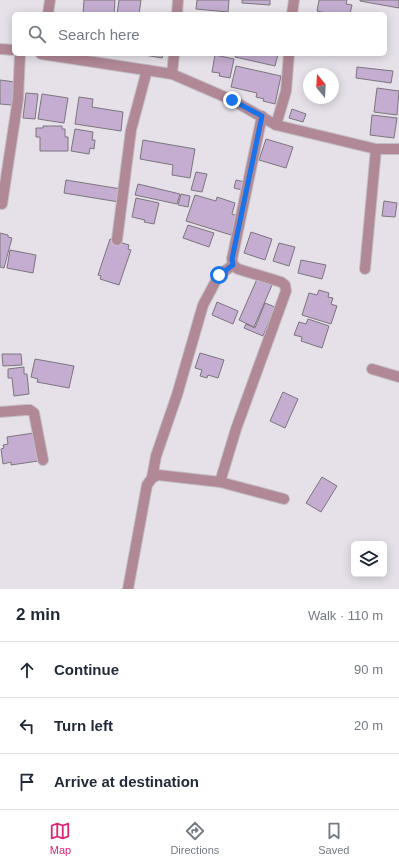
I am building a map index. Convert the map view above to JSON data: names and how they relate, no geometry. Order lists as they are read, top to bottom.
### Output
{
  "north": "top",
  "page": {
    "search": "Search here",
    "heading": ["2 min", "Walk · 110 m"],
    "list": [
      ["Continue", "90 m"],
      ["Turn left", "20 m"],
      "Arrive at destination"
    ],
    "nav": ["Map", "Directions", "Saved"]
  }
}
